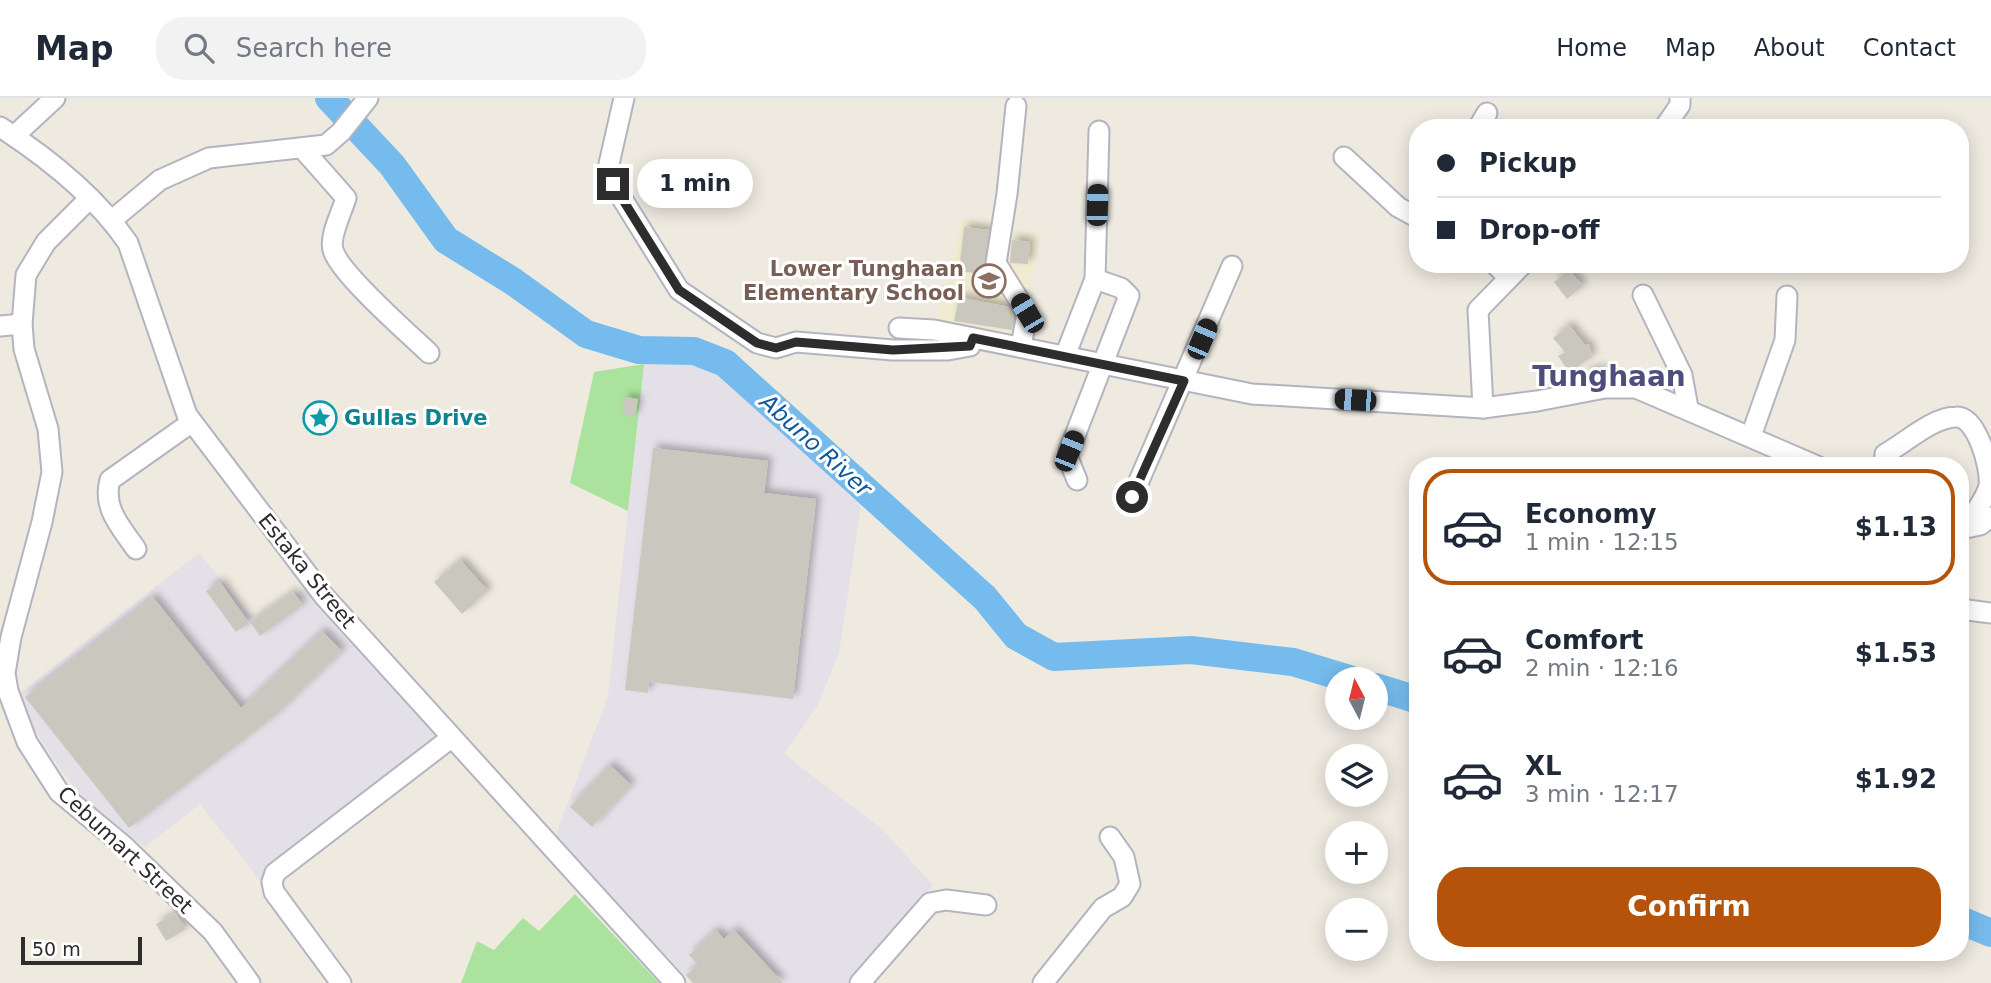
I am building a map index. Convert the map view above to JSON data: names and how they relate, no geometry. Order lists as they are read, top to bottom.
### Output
{
  "streets": {
    "street": ["Estaka Street", "Cebumart Street"]
  },
  "crossings": [
    ["Estaka Street", "Cebumart Street"]
  ],
  "districts": ["Tunghaan"],
  "water": ["Abuno River"],
  "places": {
    "school or university": ["Lower Tunghaan Elementary School"],
    "place": ["Gullas Drive"]
  },
  "scale_bar": "50 m",
  "north": "top",
  "page": {
    "header": "Map",
    "search": "Search here",
    "nav": [
      "Home",
      "Map",
      "About",
      "Contact"
    ],
    "banner": ["Pickup", "Drop-off"],
    "bubble": "1 min",
    "list": [
      {
        "name": "Economy",
        "note": "1 min · 12:15",
        "value": "$1.13"
      },
      {
        "name": "Comfort",
        "note": "2 min · 12:16",
        "value": "$1.53"
      },
      {
        "name": "XL",
        "note": "3 min · 12:17",
        "value": "$1.92"
      }
    ],
    "map_buttons": ["+", "−"],
    "buttons": "Confirm",
    "scale": "50 m"
  }
}
